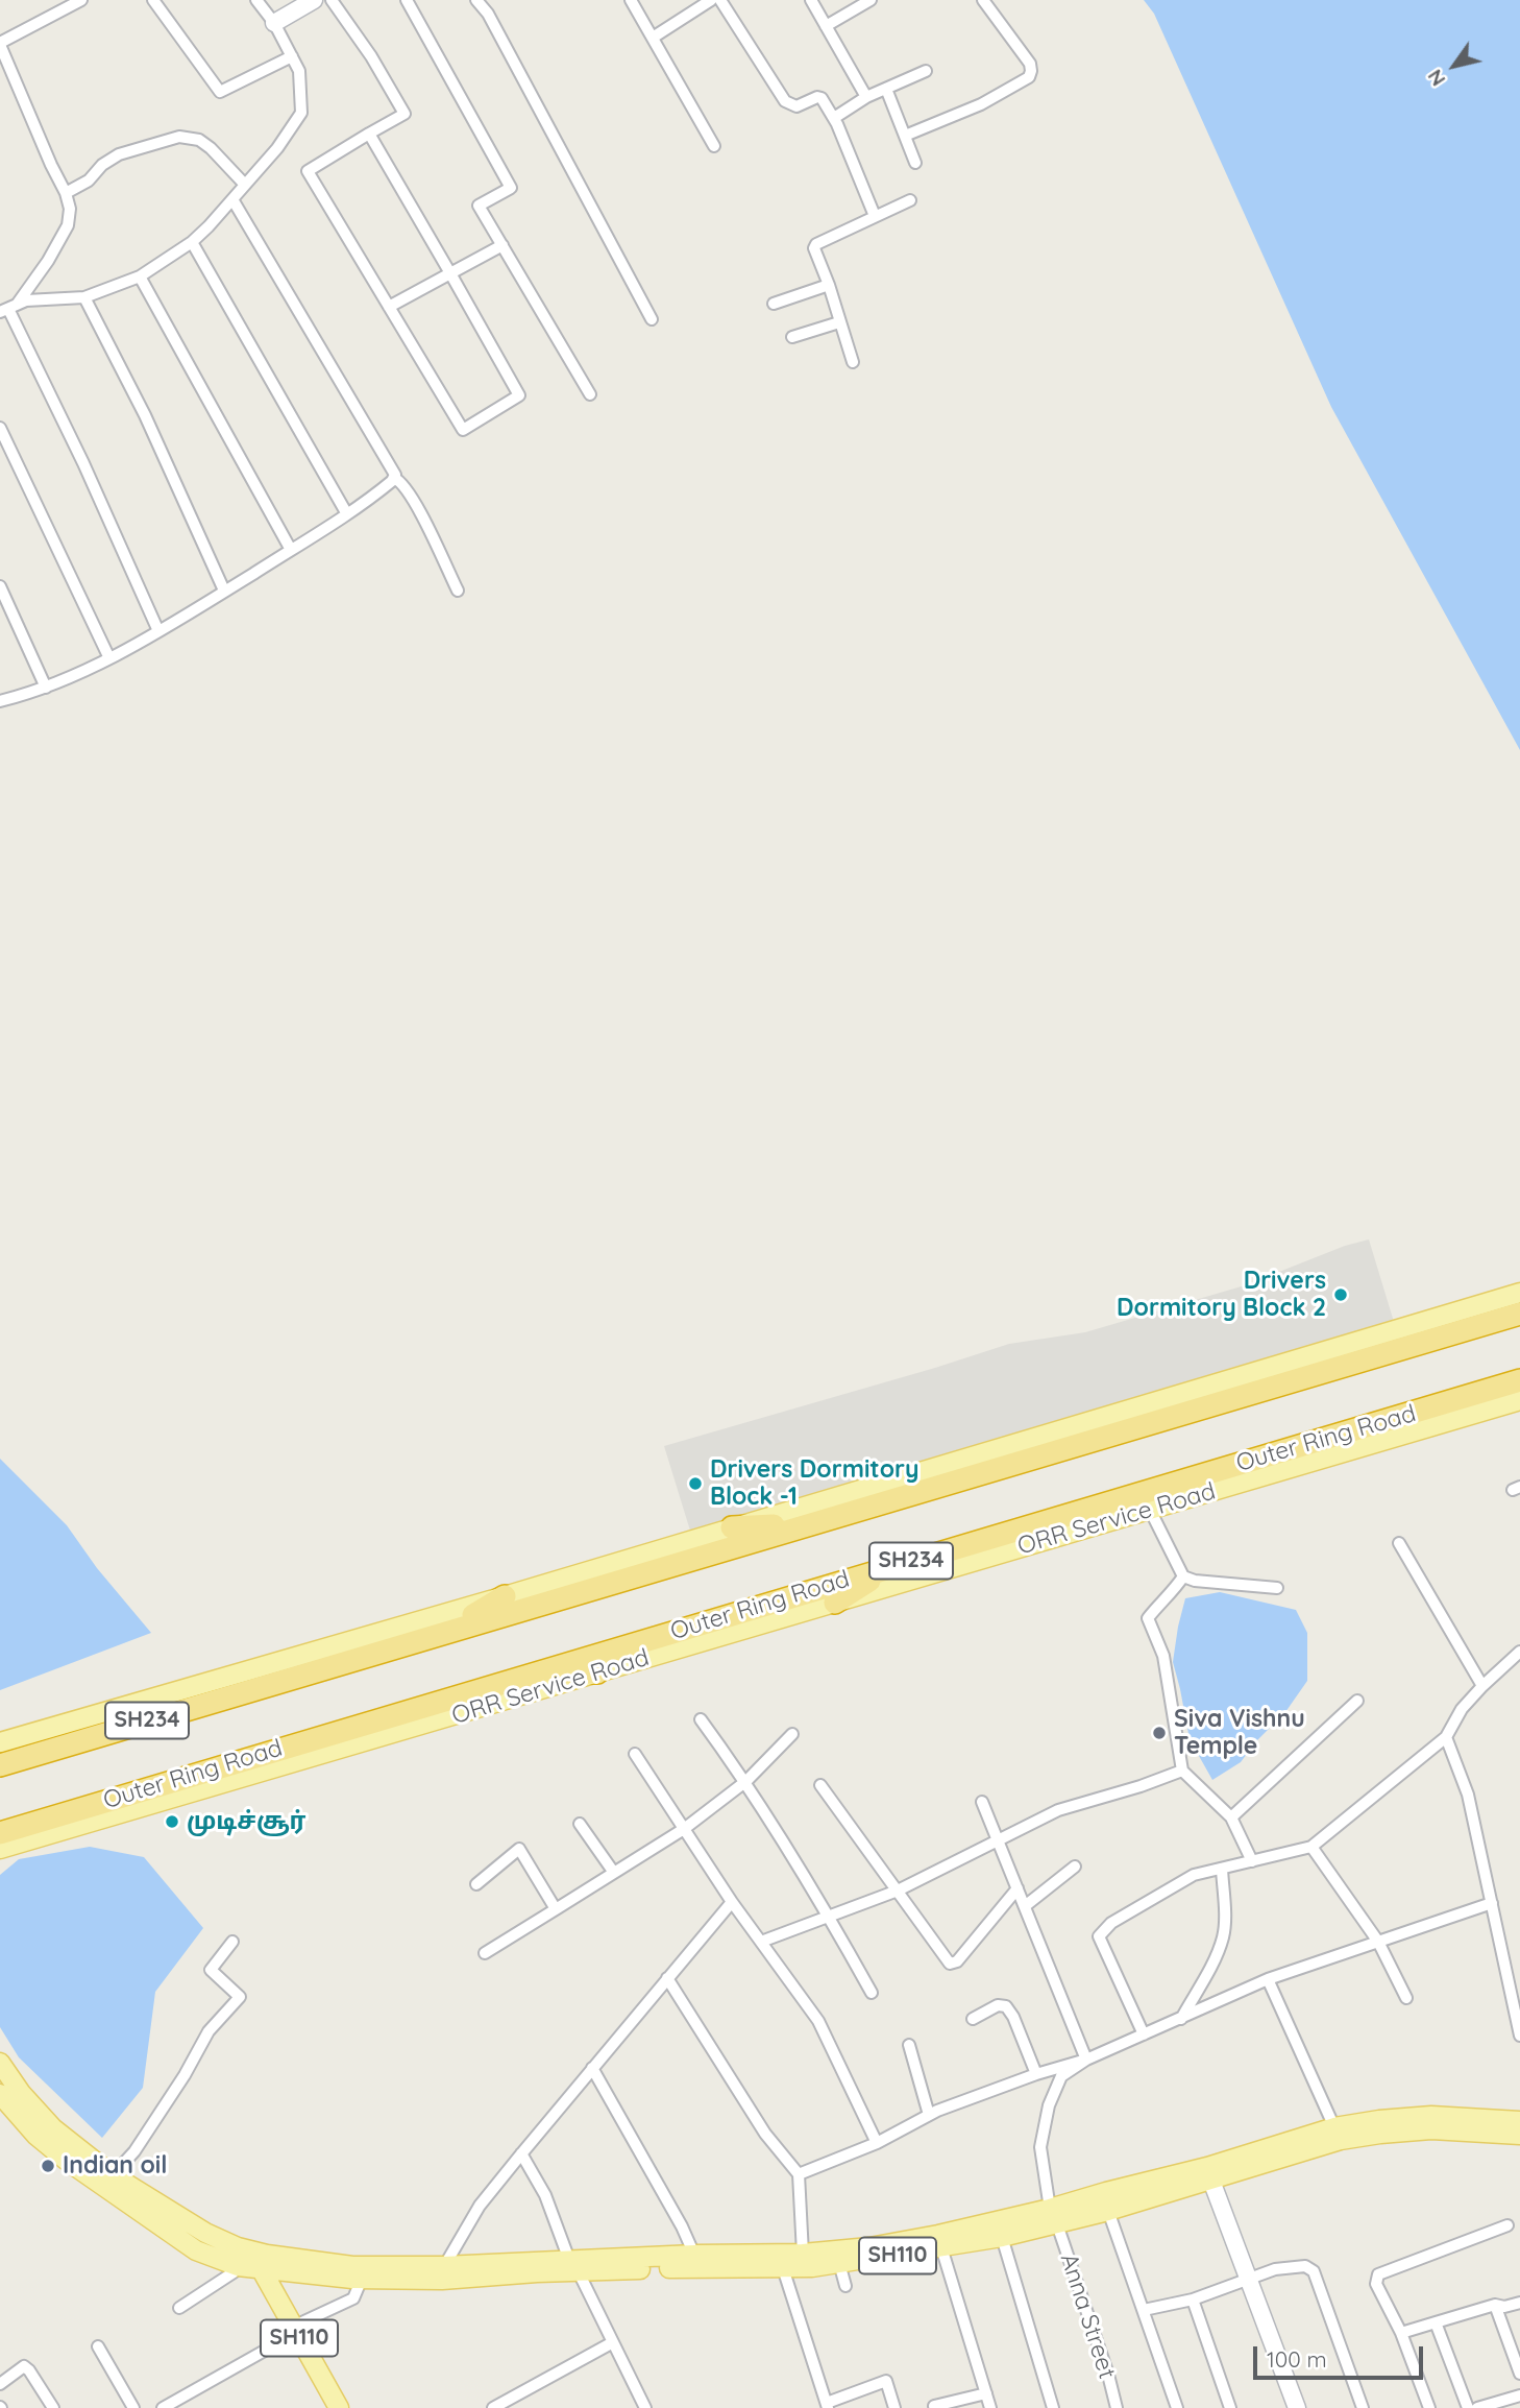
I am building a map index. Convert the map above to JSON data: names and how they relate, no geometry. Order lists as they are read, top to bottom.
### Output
{
  "streets": {
    "highway": ["Outer Ring Road", "SH234"],
    "main road": ["ORR Service Road", "SH110"],
    "street": ["Anna Street"]
  },
  "crossings": [
    ["SH110", "Anna Street"]
  ],
  "places": [
    "Drivers Dormitory Block 2",
    "Drivers Dormitory Block -1",
    "Siva Vishnu Temple",
    "முடிச்சூர்",
    "Indian oil"
  ],
  "scale_bar": "100 m",
  "north": "bottom left"
}
